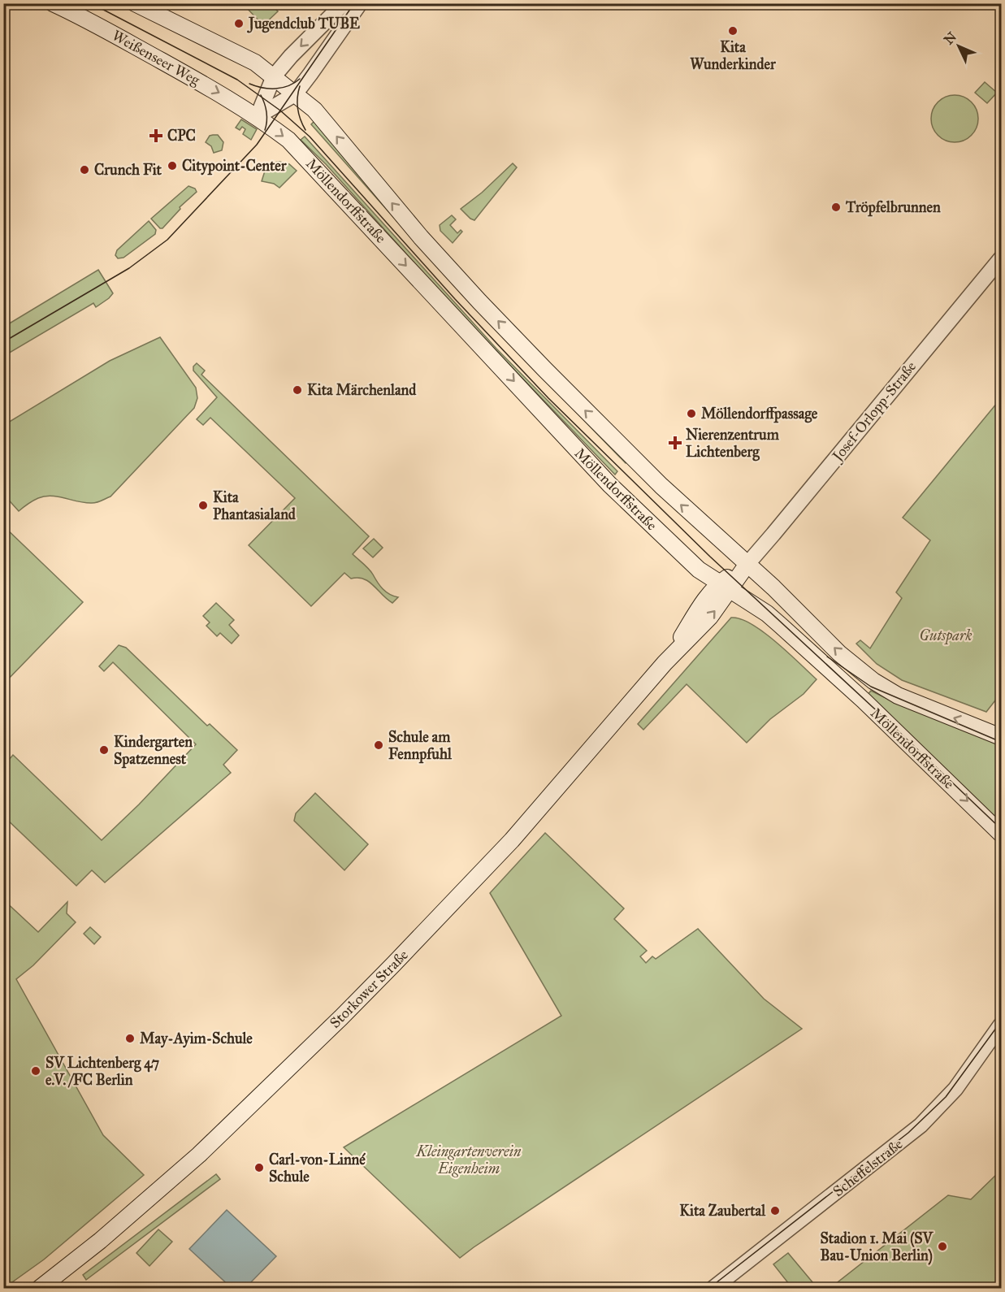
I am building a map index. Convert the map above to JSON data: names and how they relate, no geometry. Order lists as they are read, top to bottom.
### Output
{
  "streets": {
    "main road": ["Weißenseer Weg", "Möllendorffstraße", "Storkower Straße"],
    "street": ["Josef-Orlopp-Straße", "Scheffelstraße"]
  },
  "crossings": [
    ["Weißenseer Weg", "Möllendorffstraße"],
    ["Möllendorffstraße", "Josef-Orlopp-Straße"],
    ["Möllendorffstraße", "Storkower Straße"],
    ["Josef-Orlopp-Straße", "Storkower Straße"]
  ],
  "parks": ["Gutspark", "Kleingartenverein Eigenheim"],
  "places": {
    "other": [
      "Jugendclub TUBE",
      "Kita Wunderkinder",
      "Citypoint-Center",
      "Crunch Fit",
      "Tröpfelbrunnen",
      "Kita Märchenland",
      "Möllendorffpassage",
      "Kita Phantasialand",
      "Schule am Fennpfuhl",
      "Kindergarten Spatzennest",
      "May-Ayim-Schule",
      "SV Lichtenberg 47 e.V. /FC Berlin",
      "Carl-von-Linné Schule",
      "Kita Zaubertal",
      "Stadion 1. Mai (SV Bau-Union Berlin)"
    ],
    "health": ["CPC", "Nierenzentrum Lichtenberg"]
  },
  "north": "top left"
}
